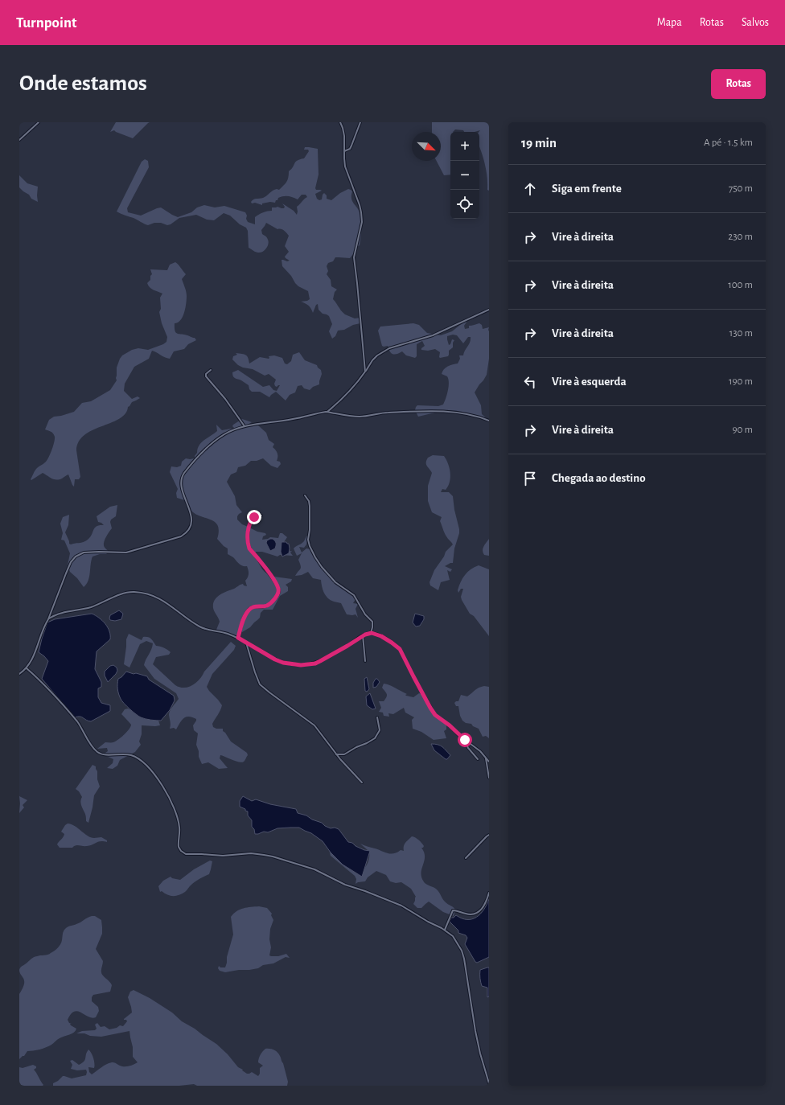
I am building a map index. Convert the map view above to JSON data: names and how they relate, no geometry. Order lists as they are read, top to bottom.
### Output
{
  "north": "bottom right",
  "page": {
    "header": "Turnpoint",
    "nav": ["Mapa", "Rotas", "Salvos"],
    "buttons": "Rotas",
    "title": "Onde estamos",
    "heading": ["19 min", "A pé · 1.5 km"],
    "map_buttons": ["+", "−"],
    "list": [
      ["Siga em frente", "750 m"],
      ["Vire à direita", "230 m"],
      ["Vire à direita", "100 m"],
      ["Vire à direita", "130 m"],
      ["Vire à esquerda", "190 m"],
      ["Vire à direita", "90 m"],
      "Chegada ao destino"
    ]
  }
}
